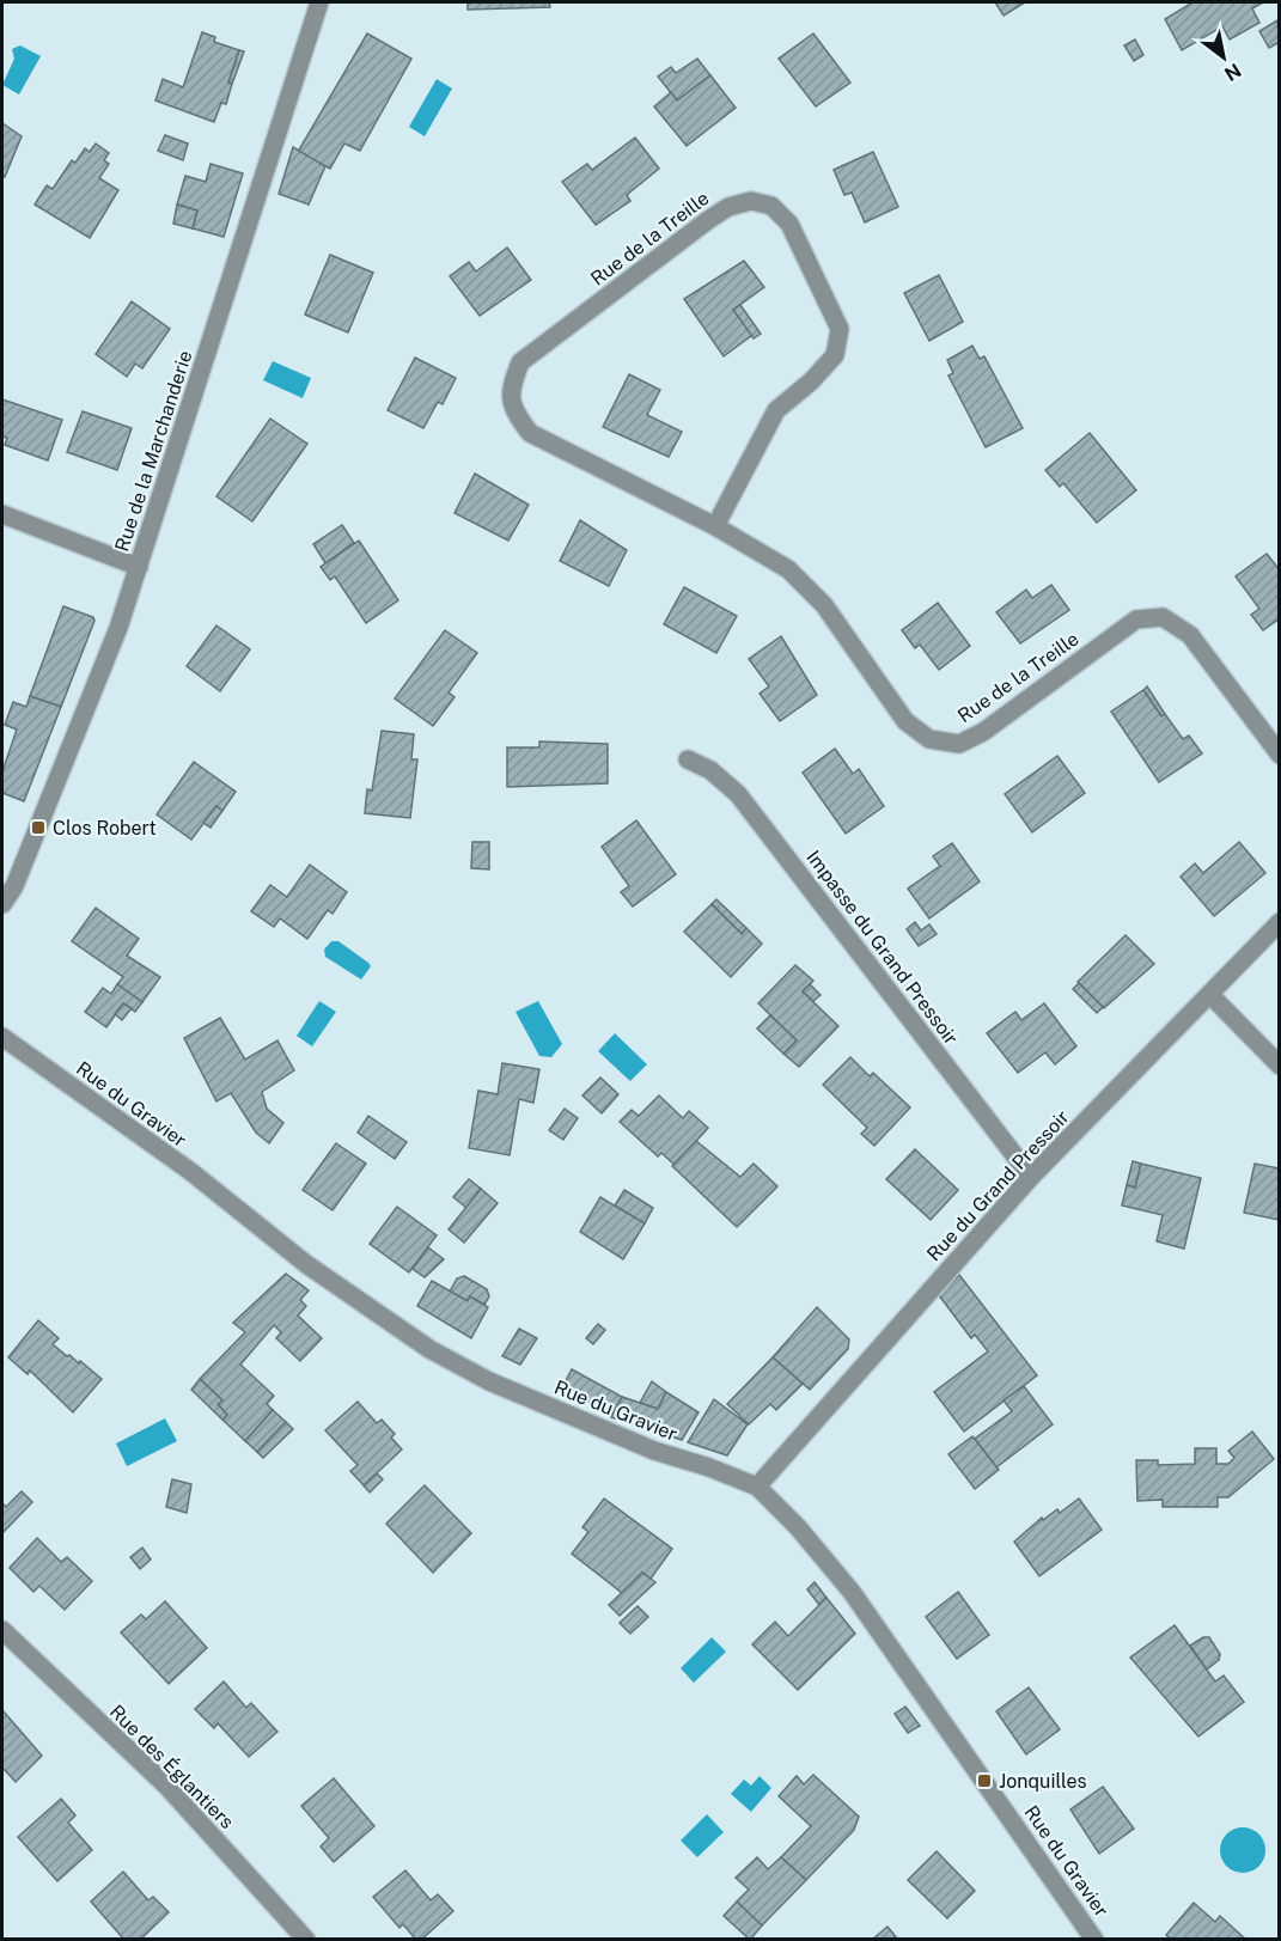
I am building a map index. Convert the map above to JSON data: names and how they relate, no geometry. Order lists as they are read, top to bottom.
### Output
{
  "streets": {
    "street": [
      "Rue de la Treille",
      "Rue de la Marchanderie",
      "Impasse du Grand Pressoir",
      "Rue du Gravier",
      "Rue du Grand Pressoir",
      "Rue des Églantiers"
    ]
  },
  "crossings": [
    ["Impasse du Grand Pressoir", "Rue du Grand Pressoir"],
    ["Rue du Gravier", "Rue du Grand Pressoir"]
  ],
  "places": {
    "transit": ["Clos Robert", "Jonquilles"]
  },
  "north": "bottom right"
}
